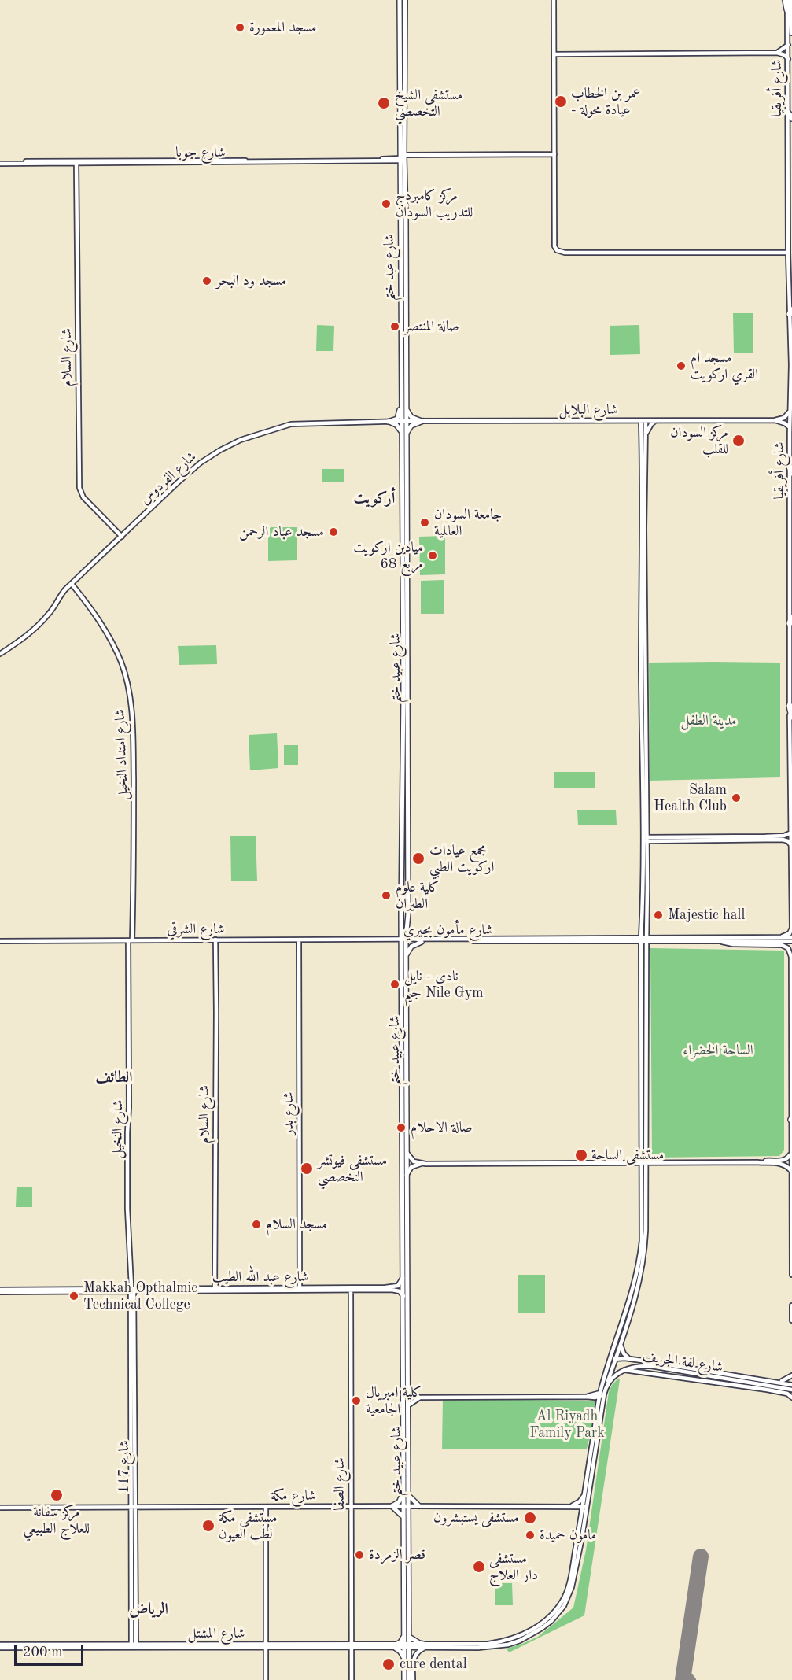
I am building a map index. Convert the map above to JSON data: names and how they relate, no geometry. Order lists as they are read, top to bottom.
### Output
{
  "streets": {
    "main road": ["شارع عبد ختم", "شارع عبيد ختم"],
    "street": [
      "شارع أفريقيا",
      "شارع جوبا",
      "شارع السلام",
      "شارع البلابل",
      "شارع الفردوس",
      "شارع امتداد النخيل",
      "شارع الشرقي",
      "شارع مأمون بحيري",
      "شارع بدر",
      "شارع النخيل",
      "شارع عبد الله الطيب",
      "شارع لفة الجريف",
      "شارع 117",
      "شارع الصفا",
      "شارع مكة",
      "شارع المشتل"
    ]
  },
  "crossings": [
    ["شارع أفريقيا", "شارع البلابل"],
    ["شارع أفريقيا", "شارع مأمون بحيري"],
    ["شارع جوبا", "شارع عبد ختم"],
    ["شارع جوبا", "شارع السلام"],
    ["شارع عبد ختم", "شارع البلابل"],
    ["شارع عبد ختم", "شارع الفردوس"],
    ["شارع عبد ختم", "شارع عبيد ختم"],
    ["شارع السلام", "شارع الفردوس"],
    ["شارع السلام", "شارع الشرقي"],
    ["شارع السلام", "شارع عبد الله الطيب"],
    ["شارع البلابل", "شارع الفردوس"],
    ["شارع البلابل", "شارع عبيد ختم"],
    ["شارع الفردوس", "شارع عبيد ختم"],
    ["شارع الفردوس", "شارع امتداد النخيل"],
    ["شارع عبيد ختم", "شارع مأمون بحيري"],
    ["شارع عبيد ختم", "شارع عبد الله الطيب"],
    ["شارع عبيد ختم", "شارع مكة"],
    ["شارع عبيد ختم", "شارع المشتل"],
    ["شارع امتداد النخيل", "شارع الشرقي"],
    ["شارع امتداد النخيل", "شارع النخيل"],
    ["شارع الشرقي", "شارع مأمون بحيري"],
    ["شارع الشرقي", "شارع بدر"],
    ["شارع الشرقي", "شارع النخيل"],
    ["شارع بدر", "شارع عبد الله الطيب"],
    ["شارع النخيل", "شارع عبد الله الطيب"],
    ["شارع النخيل", "شارع 117"],
    ["شارع عبد الله الطيب", "شارع 117"],
    ["شارع عبد الله الطيب", "شارع الصفا"],
    ["شارع 117", "شارع مكة"],
    ["شارع 117", "شارع المشتل"],
    ["شارع الصفا", "شارع مكة"],
    ["شارع الصفا", "شارع المشتل"]
  ],
  "districts": ["أركويت", "الطائف", "الرياض"],
  "parks": ["مدينة الطفل", "الساحة الخضراء", "Al Riyadh Family Park"],
  "places": [
    "مسجد المعمورة",
    "عمر بن الخطاب - عيادة محولة",
    "مستشفى الشيخ التخصصي",
    "مركز كامبردج للتدريب السودان",
    "مسجد ود البحر",
    "صالة المنتصر",
    "مسجد ام القري اركويت",
    "مركز السودان للقلب",
    "جامعة السودان العالمية",
    "مسجد عباد الرحمن",
    "ميادين اركويت مربع 68",
    "Salam Health Club",
    "مجمع عيادات اركويت الطبي",
    "كلية علوم الطيران",
    "Majestic hall",
    "نادي - نايل جيم Nile Gym",
    "صالة الاحلام",
    "مستشفى الساحة",
    "مستشفى فيوتشر التخصصي",
    "مسجد السلام",
    "Makkah Opthalmic Technical College",
    "كلية امبريال الجامعية",
    "مركز سفانة للعلاج الطبيعي",
    "مستشفى يستبشرون",
    "مستشفى مكة لطب العيون",
    "مامون حميدة",
    "قصر الزمردة",
    "مستشفى دار العلاج",
    "cure dental"
  ],
  "scale_bar": "200 m"
}
